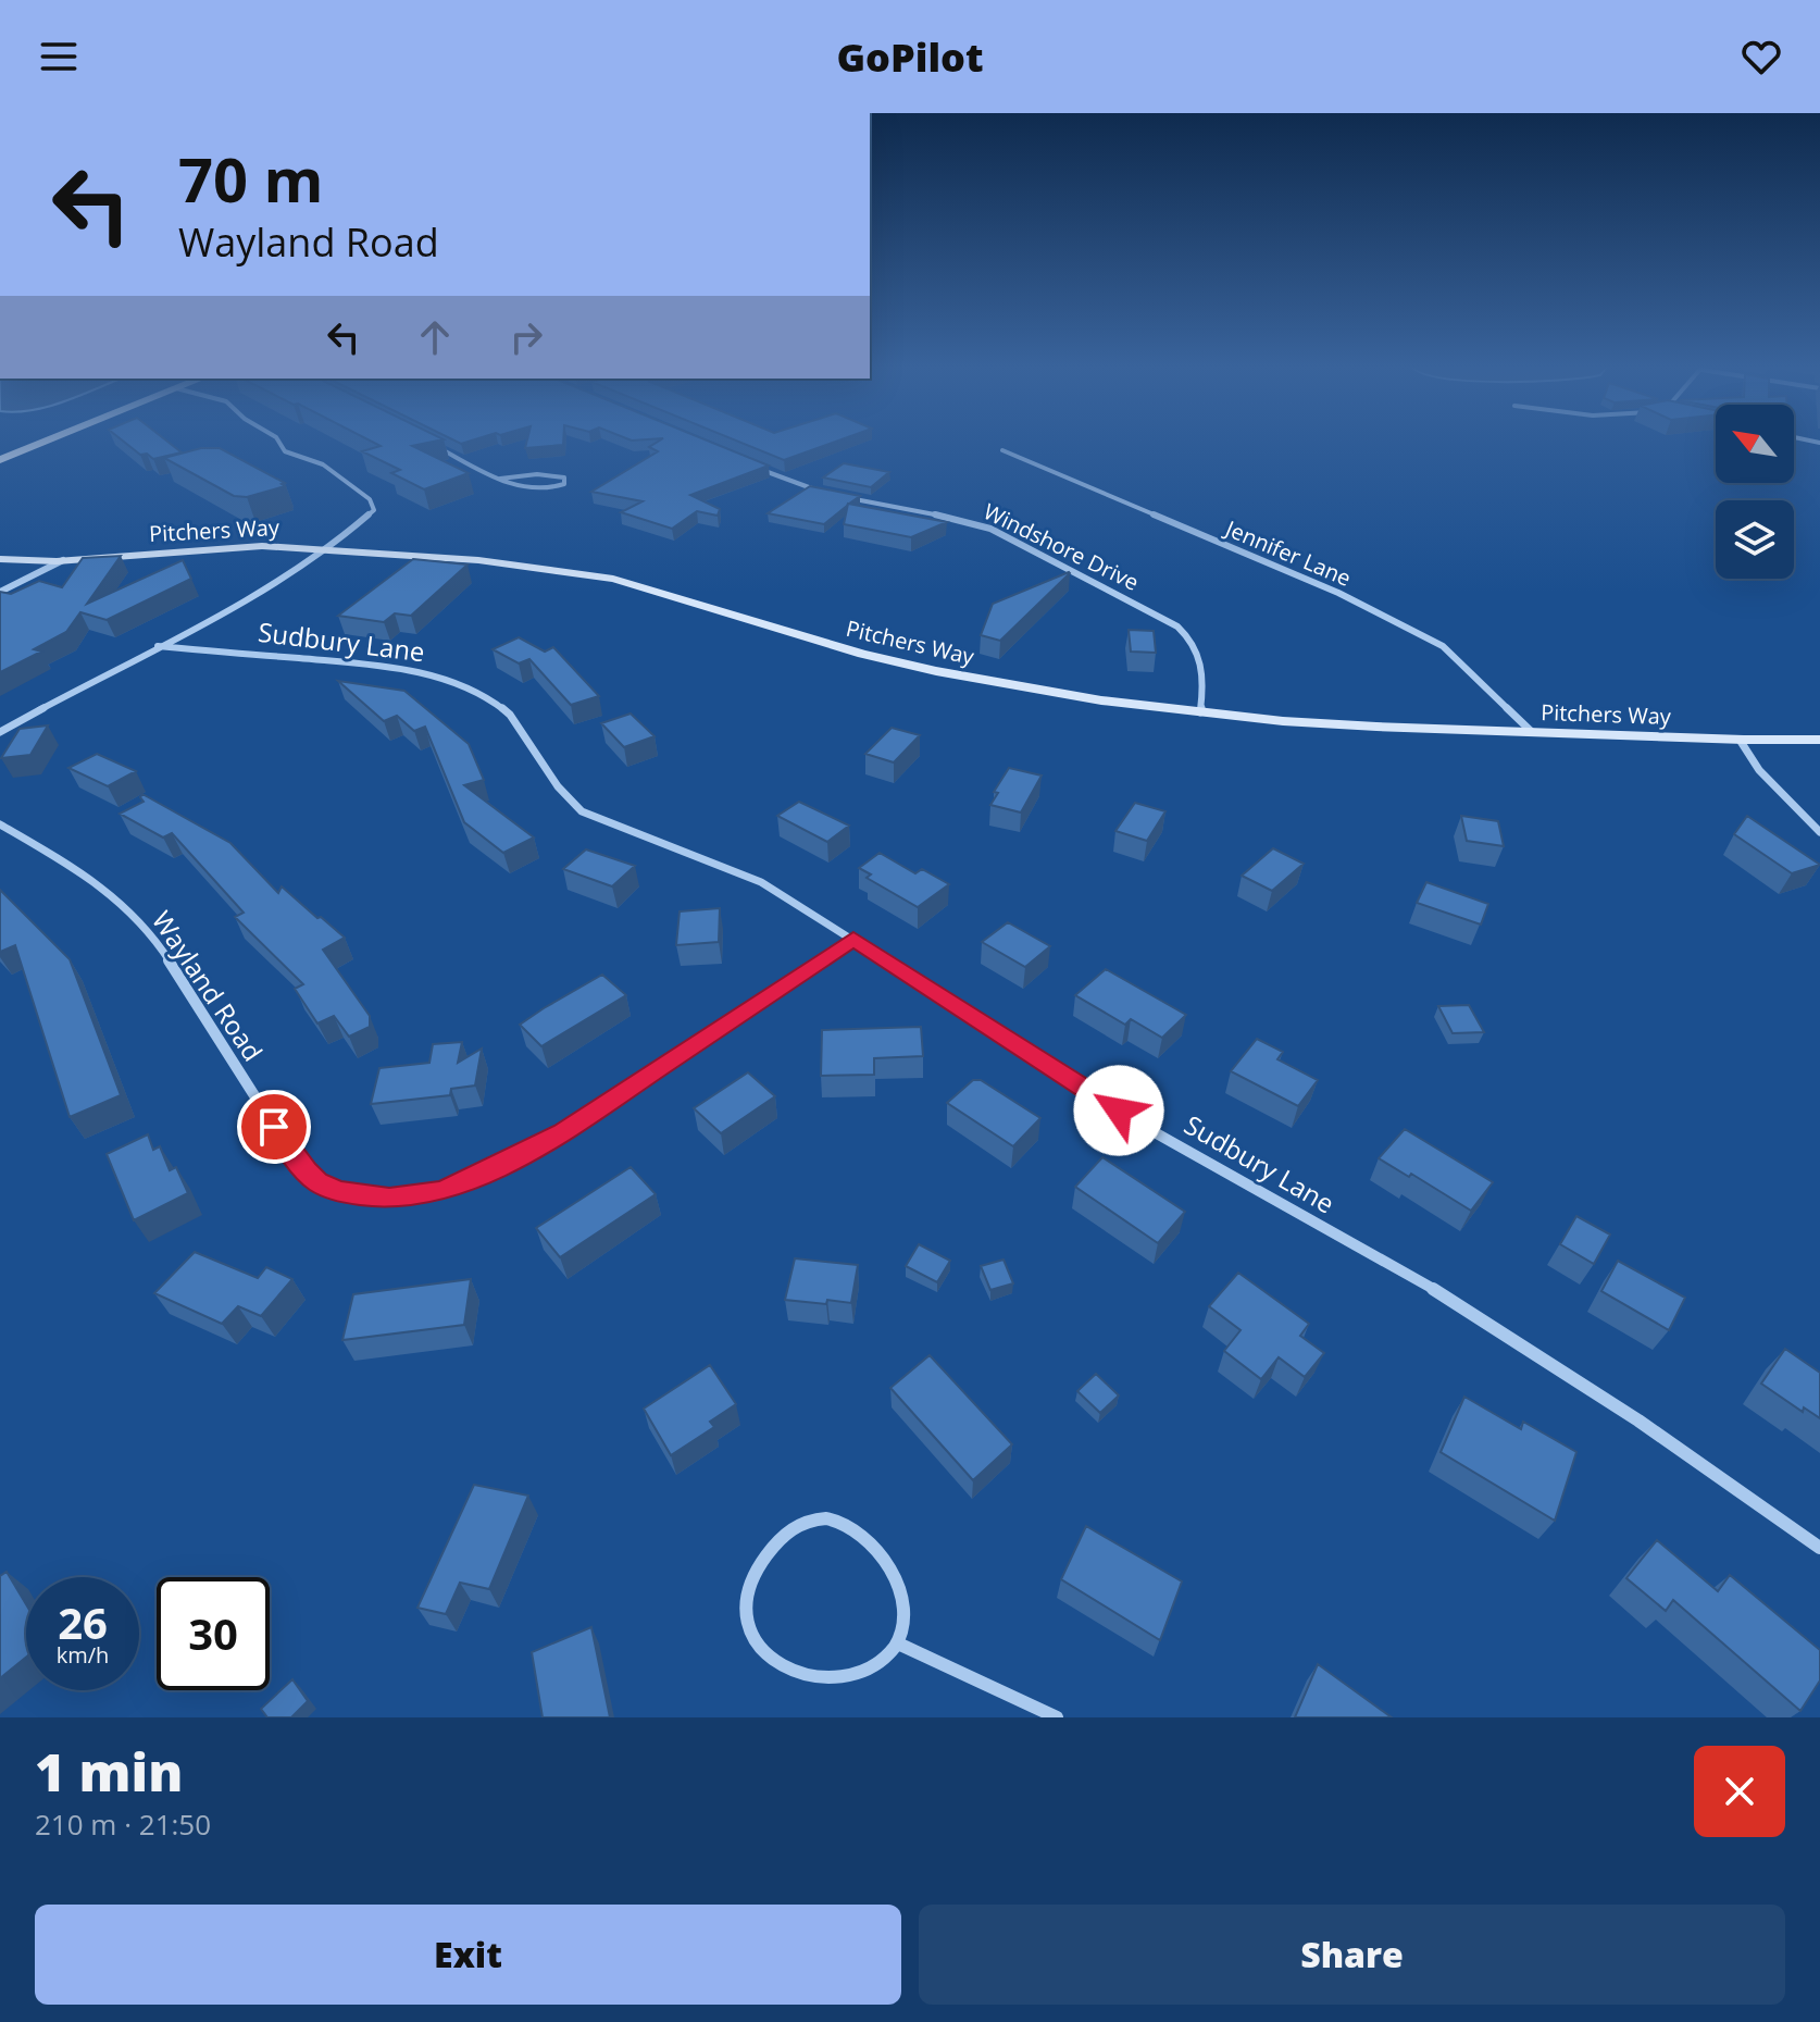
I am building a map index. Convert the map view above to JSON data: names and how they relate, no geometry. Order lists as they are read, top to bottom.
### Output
{
  "streets": {
    "main road": ["Pitchers Way"],
    "street": [
      "Windshore Drive",
      "Jennifer Lane",
      "Sudbury Lane",
      "Wayland Road"
    ]
  },
  "crossings": [
    ["Pitchers Way", "Windshore Drive"],
    ["Pitchers Way", "Jennifer Lane"],
    ["Sudbury Lane", "Wayland Road"]
  ],
  "north": "top left",
  "page": {
    "header": "GoPilot",
    "turn": ["70 m", "Wayland Road"],
    "speed": "26 km/h",
    "limit": "30",
    "heading": ["1 min", "210 m · 21:50"],
    "buttons": ["Exit", "Share"]
  }
}
